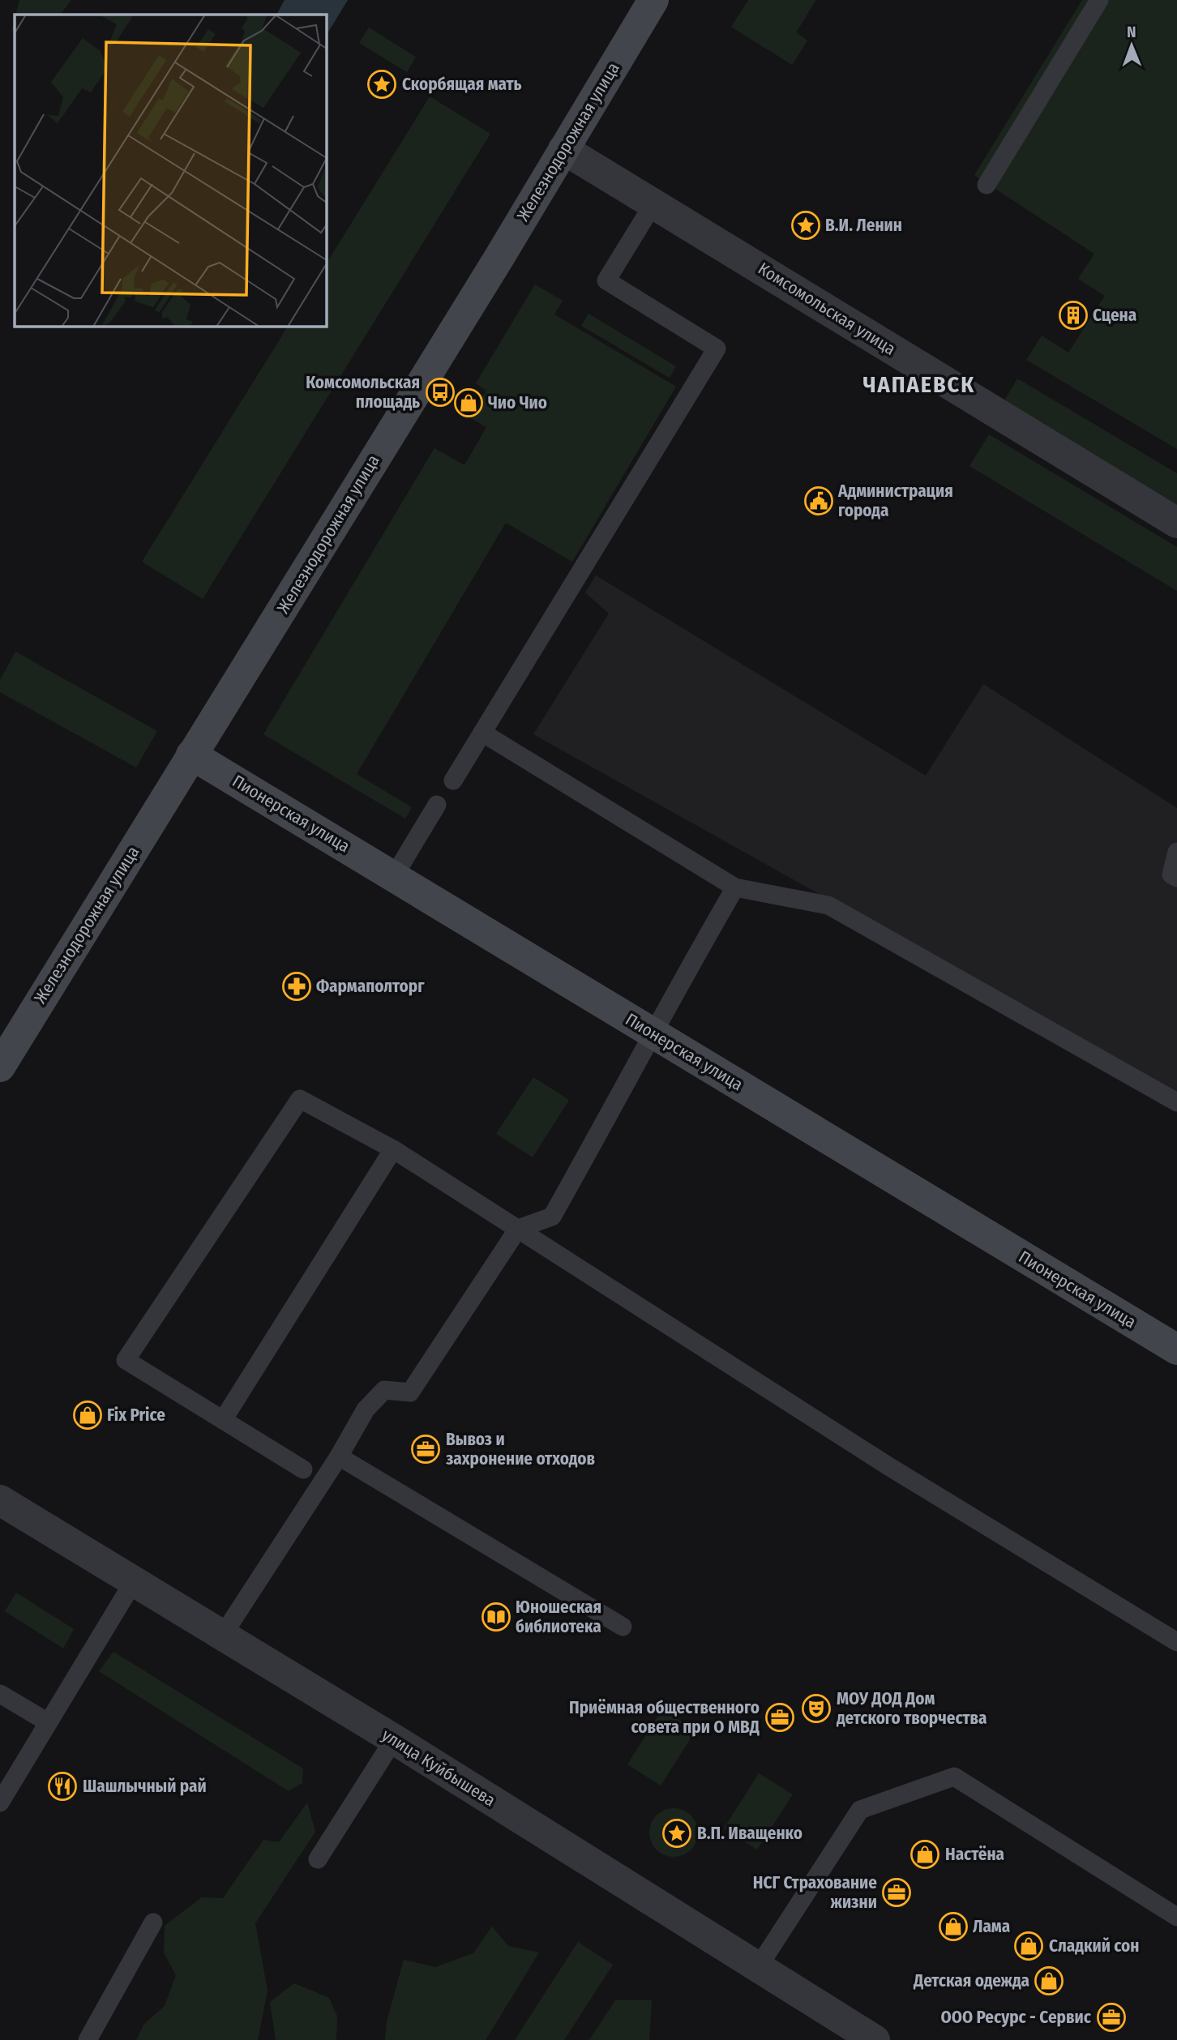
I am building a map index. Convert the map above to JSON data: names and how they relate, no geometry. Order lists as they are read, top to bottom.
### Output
{
  "streets": {
    "main road": ["Железнодорожная улица", "Пионерская улица"],
    "street": ["Комсомольская улица", "улица Куйбышева"]
  },
  "crossings": [
    ["Железнодорожная улица", "Комсомольская улица"],
    ["Железнодорожная улица", "Пионерская улица"]
  ],
  "districts": ["ЧАПАЕВСК"],
  "places": {
    "place": ["Скорбящая мать", "В.И. Ленин", "В.П. Иващенко"],
    "building": ["Сцена"],
    "bus stop": ["Комсомольская площадь"],
    "shop": [
      "Чио Чио",
      "Fix Price",
      "Настёна",
      "Лама",
      "Сладкий сон",
      "Детская одежда"
    ],
    "public building": ["Администрация города"],
    "pharmacy": ["Фармаполторг"],
    "office": [
      "Вывоз и захронение отходов",
      "Приёмная общественного совета при О МВД",
      "НСГ Страхование жизни",
      "ООО Ресурс - Сервис"
    ],
    "library": ["Юношеская библиотека"],
    "theatre": ["МОУ ДОД Дом детского творчества"],
    "restaurant": ["Шашлычный рай"]
  },
  "north": "top"
}
